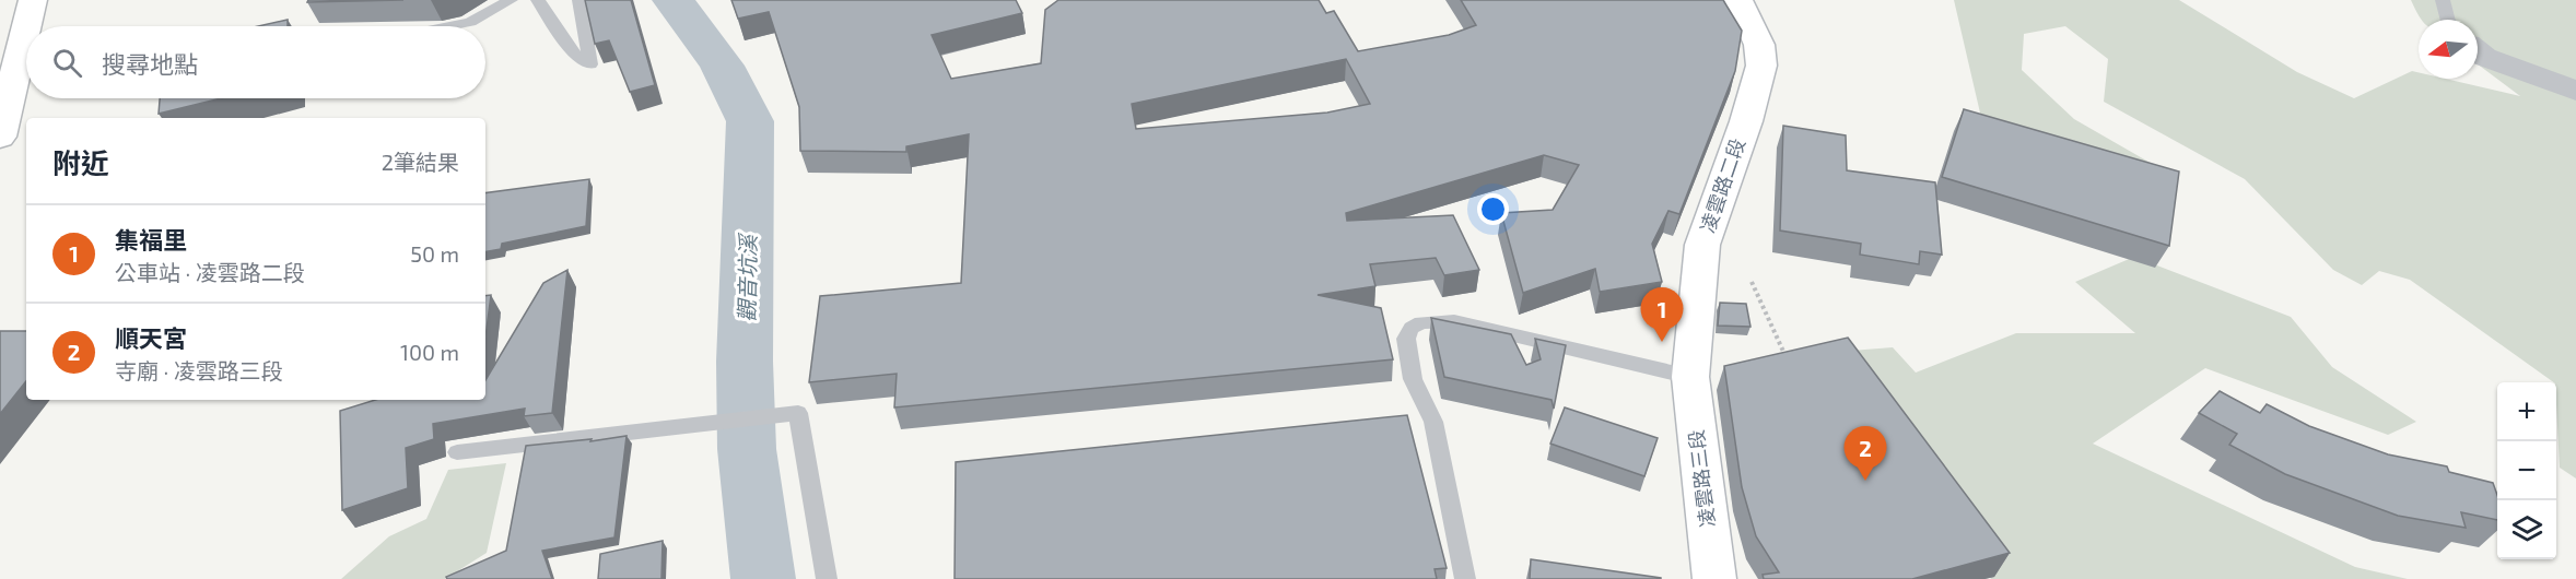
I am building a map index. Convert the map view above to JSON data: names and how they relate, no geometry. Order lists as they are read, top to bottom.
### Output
{
  "streets": {
    "main road": ["凌雲路二段", "凌雲路三段"]
  },
  "crossings": [
    ["凌雲路二段", "凌雲路三段"]
  ],
  "water": ["觀音坑溪"],
  "north": "left",
  "page": {
    "search": "搜尋地點",
    "heading": ["附近", "2筆結果"],
    "list": [
      {
        "mark": "1",
        "name": "集福里",
        "note": "公車站 · 凌雲路二段",
        "value": "50 m"
      },
      {
        "mark": "2",
        "name": "順天宮",
        "note": "寺廟 · 凌雲路三段",
        "value": "100 m"
      }
    ],
    "pins": ["1", "2"],
    "map_buttons": ["+", "−"]
  }
}
